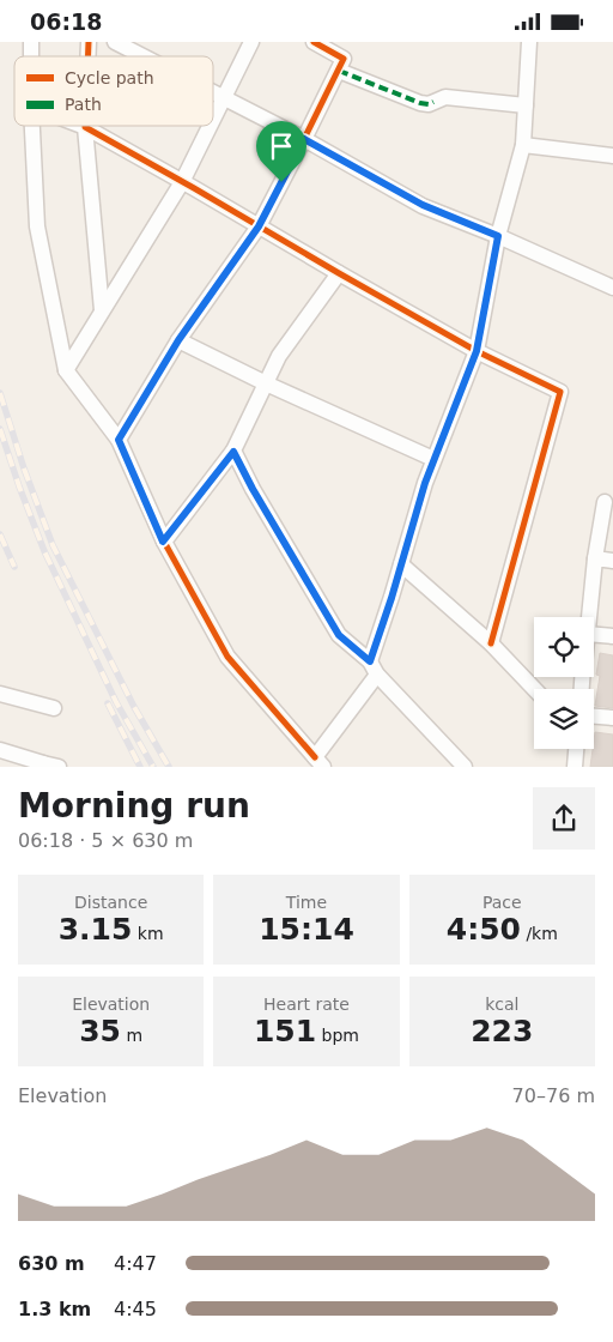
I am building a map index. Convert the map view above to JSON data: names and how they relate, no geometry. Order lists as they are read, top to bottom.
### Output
{
  "legend": ["Cycle path", "Path"],
  "page": {
    "status": "06:18",
    "heading": ["Morning run", "06:18 · 5 × 630 m"],
    "stats": [
      ["Distance", "3.15 km"],
      ["Time", "15:14"],
      ["Pace", "4:50 /km"],
      ["Elevation", "35 m"],
      ["Heart rate", "151 bpm"],
      ["kcal", "223"]
    ],
    "chart": ["Elevation", "70–76 m"],
    "list": [
      {
        "name": "630 m",
        "note": "4:47"
      },
      {
        "name": "1.3 km",
        "note": "4:45"
      }
    ]
  }
}
